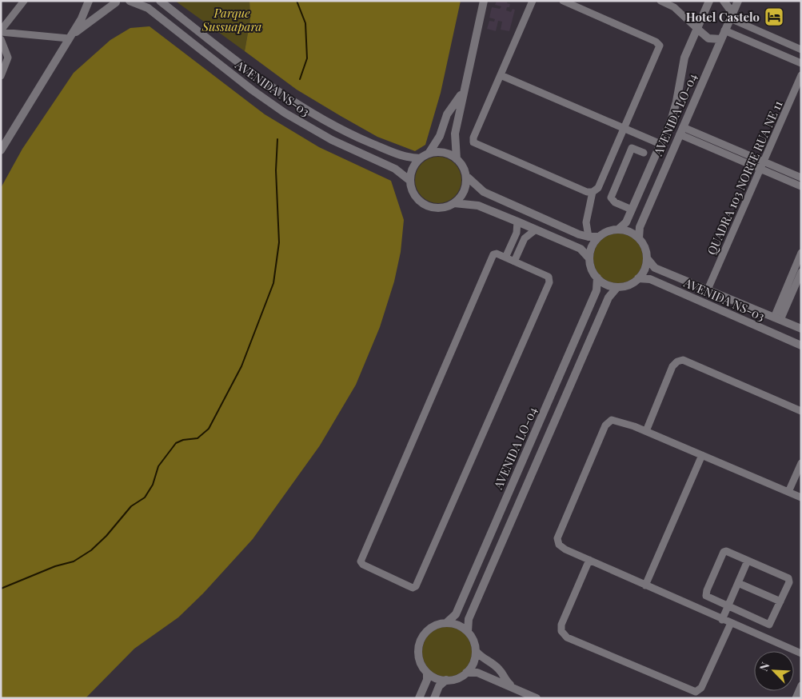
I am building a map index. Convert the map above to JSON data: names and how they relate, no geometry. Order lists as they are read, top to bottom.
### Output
{
  "streets": {
    "street": ["AVENIDA NS-03", "AVENIDA LO-04", "QUADRA 103 NORTE RUA NE 11"]
  },
  "crossings": [
    ["AVENIDA NS-03", "AVENIDA LO-04"],
    ["AVENIDA NS-03", "QUADRA 103 NORTE RUA NE 11"]
  ],
  "parks": ["Parque Sussuapara"],
  "places": {
    "hotel": ["Hotel Castelo"]
  },
  "north": "top left"
}
